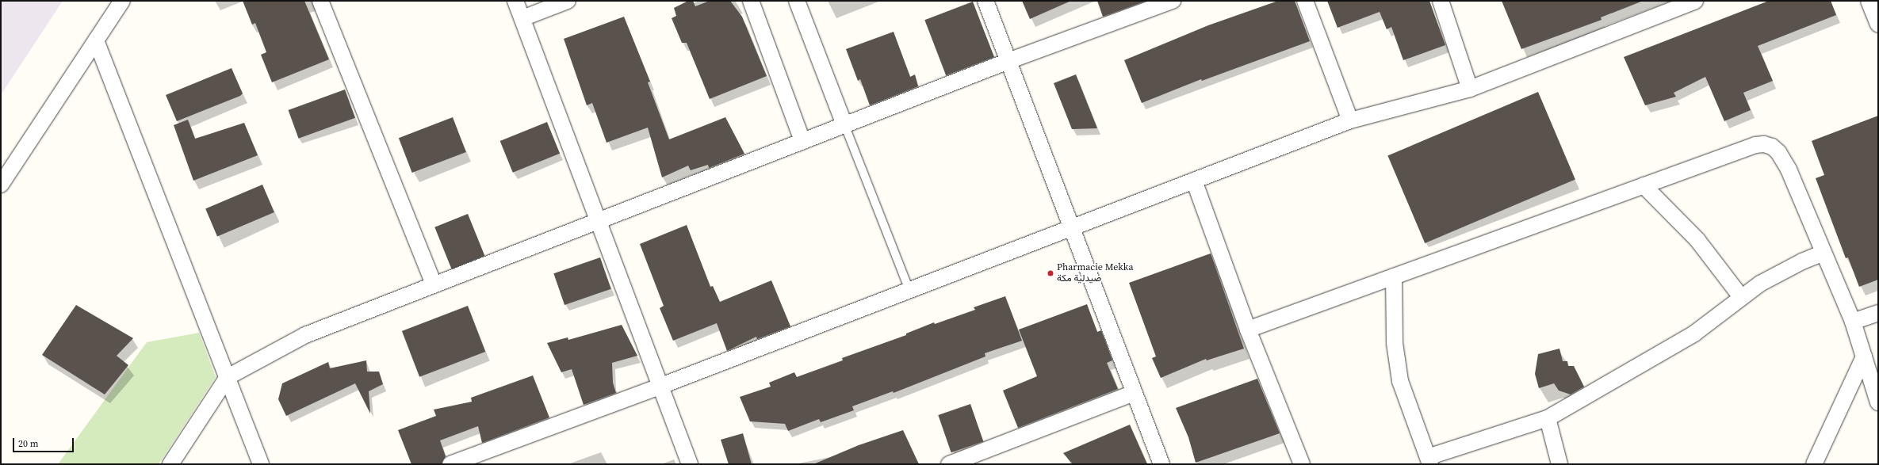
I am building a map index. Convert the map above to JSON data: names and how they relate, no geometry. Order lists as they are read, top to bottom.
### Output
{
  "places": ["Pharmacie Mekka صيدلية مكة"],
  "scale_bar": "20 m"
}
